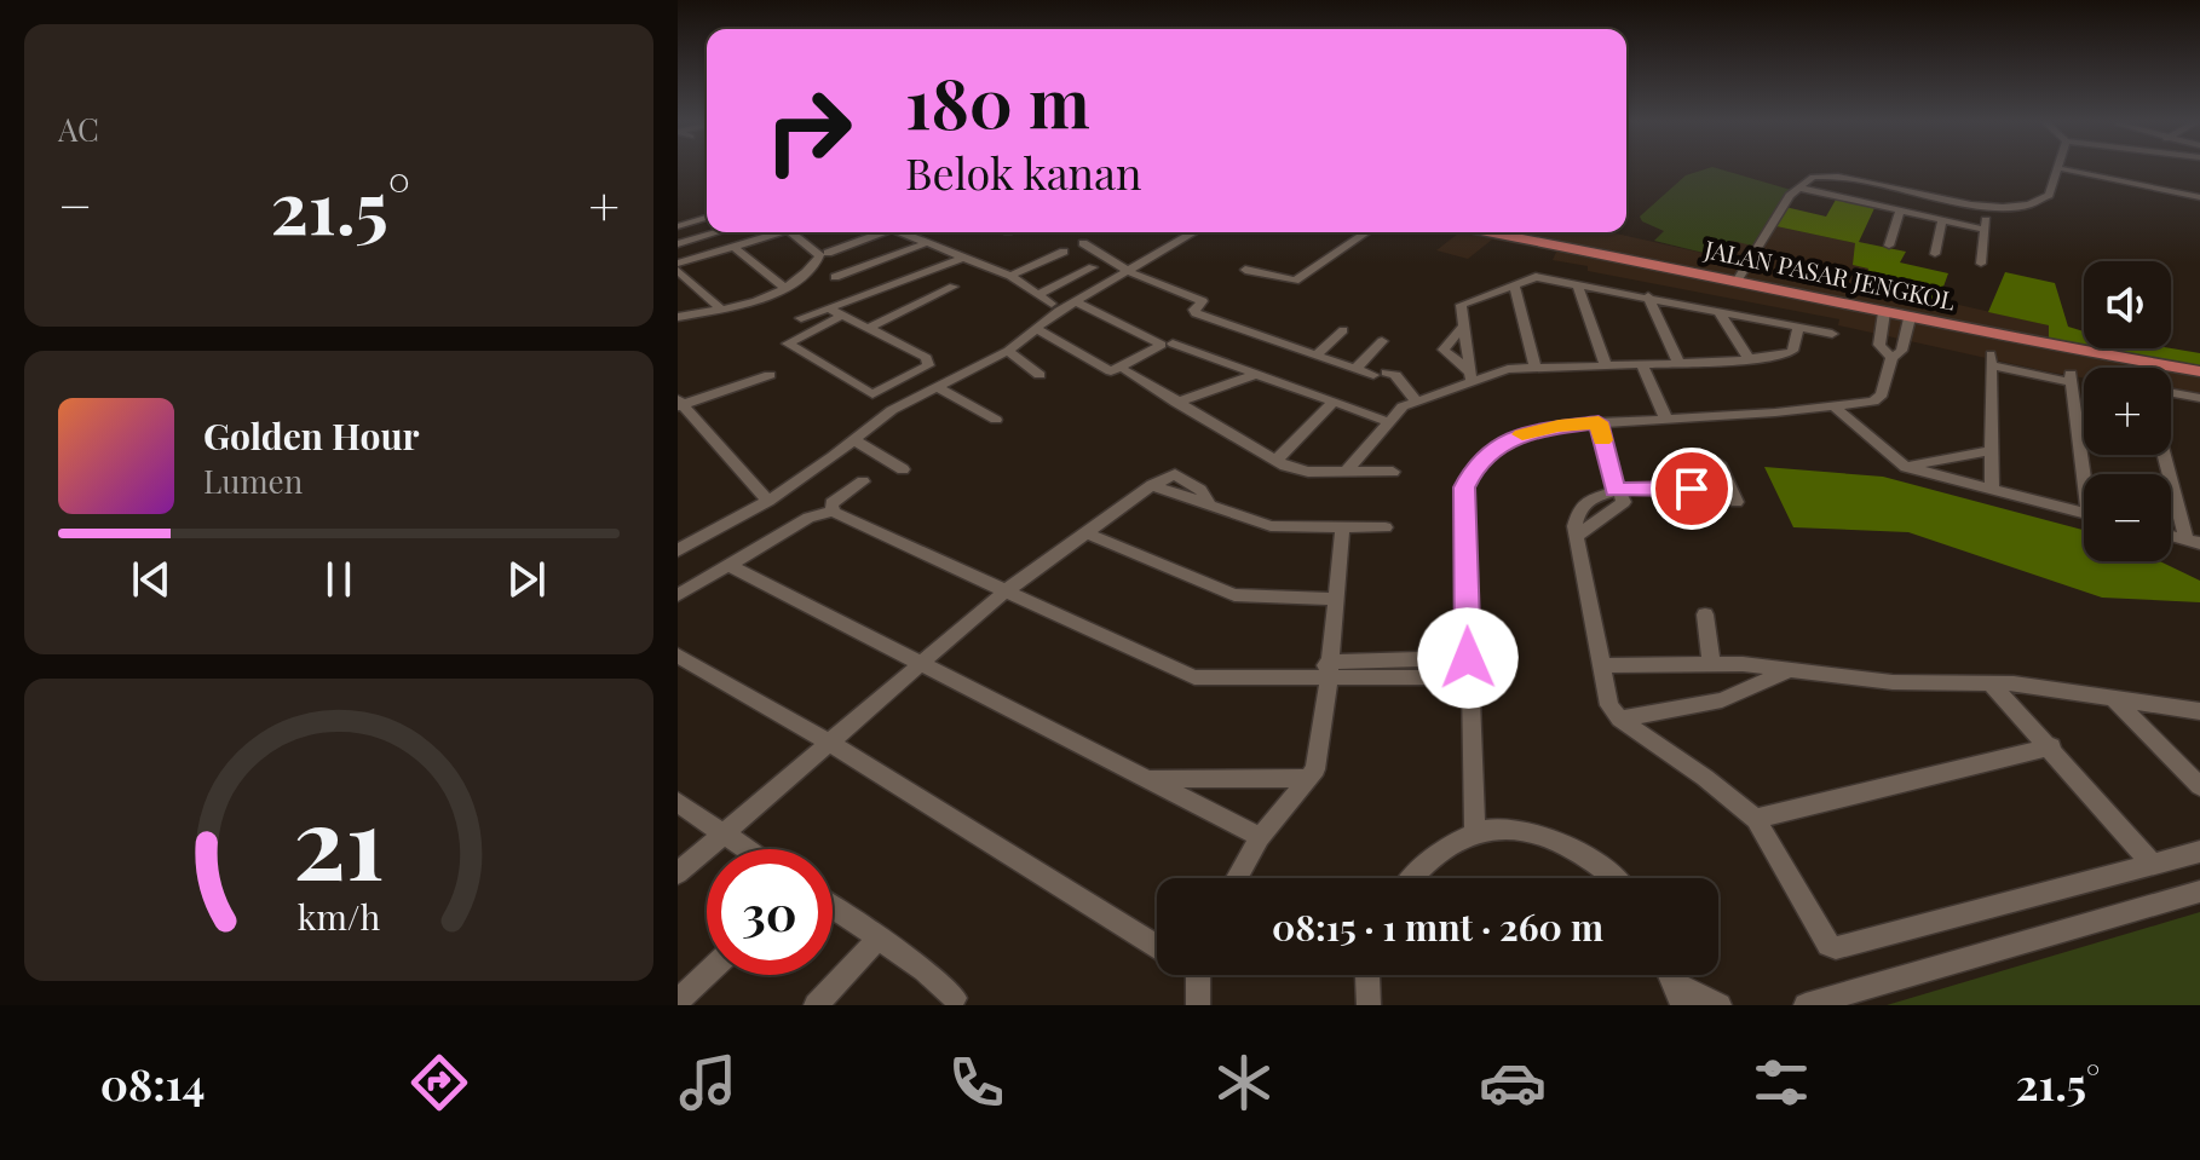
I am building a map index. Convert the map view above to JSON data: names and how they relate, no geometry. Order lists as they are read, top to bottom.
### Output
{
  "streets": {
    "main road": ["JALAN PASAR JENGKOL"]
  },
  "page": {
    "tile": "AC",
    "turn": ["180 m", "Belok kanan"],
    "heat": ["−", "21.5°", "+"],
    "map_buttons": ["+", "−"],
    "song": ["Golden Hour", "Lumen"],
    "limit": "30",
    "trip": "08:15 · 1 mnt · 260 m",
    "tabs": ["08:14", "21.5°"],
    "gauge": ["21", "km/h"]
  }
}
